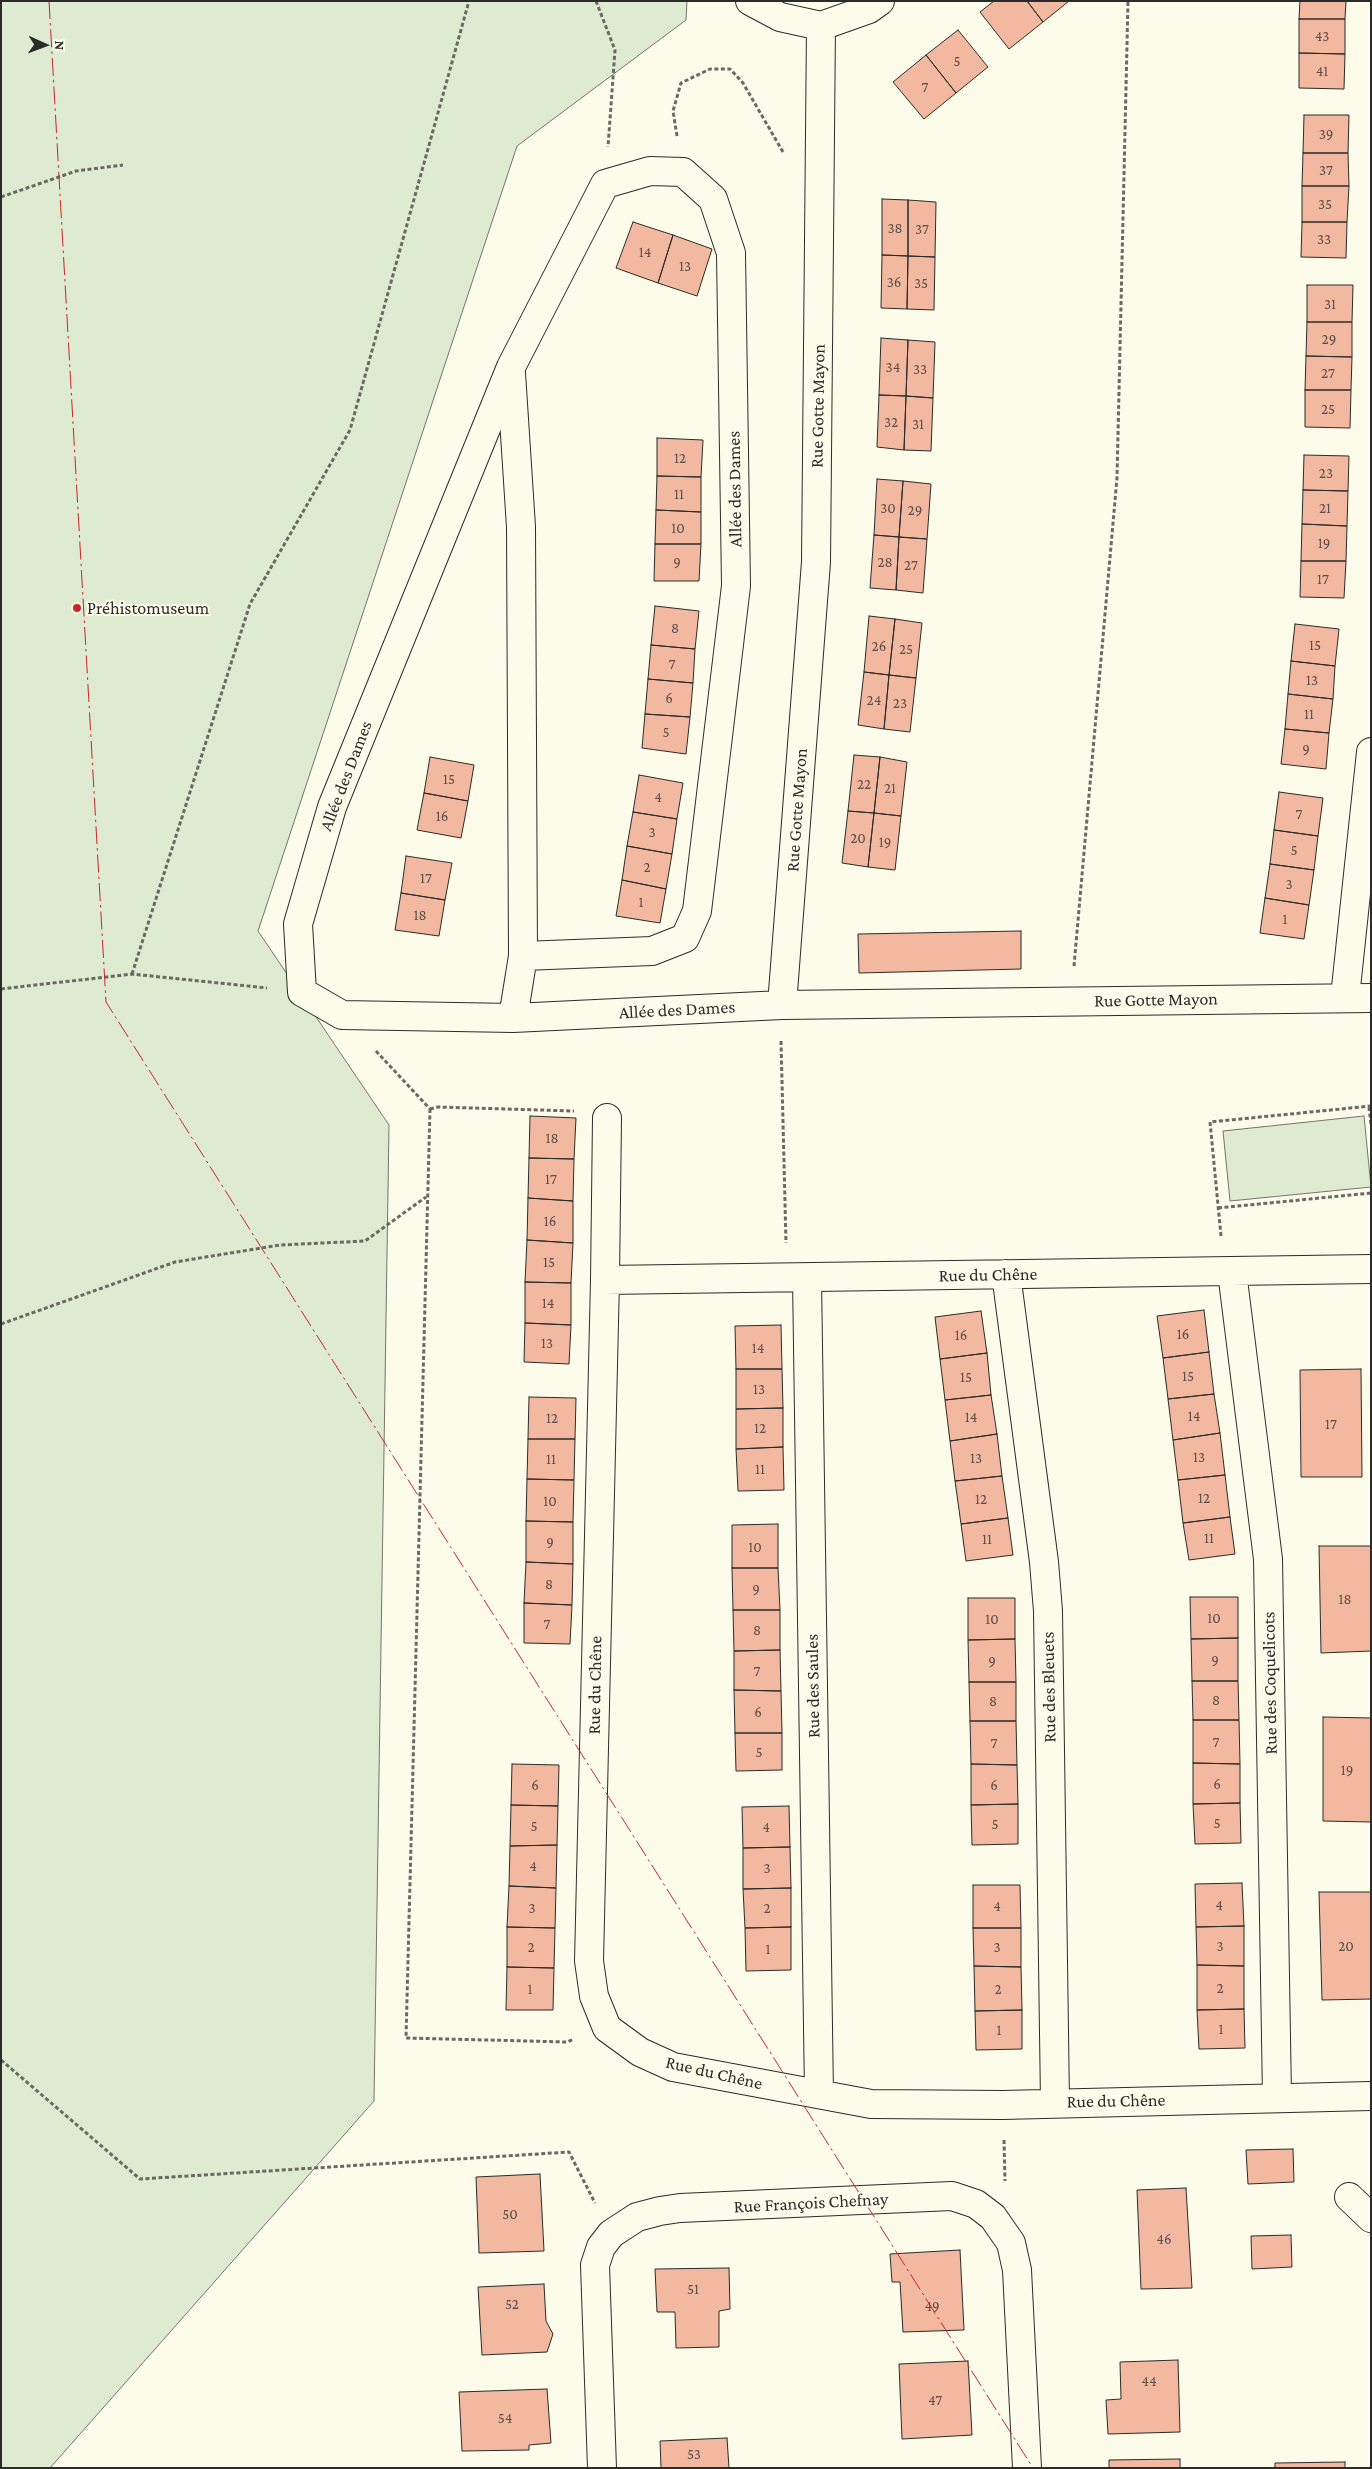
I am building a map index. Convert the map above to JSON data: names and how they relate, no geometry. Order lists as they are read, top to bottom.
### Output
{
  "streets": {
    "street": [
      "Rue Gotte Mayon",
      "Allée des Dames",
      "Rue du Chêne",
      "Rue des Coquelicots",
      "Rue des Saules",
      "Rue des Bleuets",
      "Rue François Chefnay"
    ]
  },
  "crossings": [
    ["Rue Gotte Mayon", "Allée des Dames"],
    ["Rue du Chêne", "Rue des Coquelicots"],
    ["Rue du Chêne", "Rue des Saules"],
    ["Rue du Chêne", "Rue des Bleuets"]
  ],
  "places": ["Préhistomuseum"],
  "house_numbers": [
    "43",
    "5",
    "41",
    "7",
    "39",
    "37",
    "35",
    "38",
    "37",
    "33",
    "14",
    "13",
    "36",
    "35",
    "31",
    "29",
    "34",
    "33",
    "27",
    "25",
    "32",
    "31",
    "12",
    "23",
    "11",
    "30",
    "21",
    "29",
    "10",
    "19",
    "9",
    "28",
    "27",
    "17",
    "8",
    "15",
    "26",
    "25",
    "7",
    "13",
    "6",
    "24",
    "23",
    "11",
    "5",
    "9",
    "15",
    "22",
    "21",
    "4",
    "7",
    "16",
    "3",
    "20",
    "19",
    "5",
    "2",
    "17",
    "3",
    "1",
    "18",
    "1",
    "18",
    "17",
    "16",
    "15",
    "14",
    "16",
    "16",
    "13",
    "14",
    "15",
    "15",
    "13",
    "14",
    "14",
    "12",
    "17",
    "12",
    "13",
    "13",
    "11",
    "11",
    "12",
    "12",
    "10",
    "11",
    "11",
    "9",
    "10",
    "8",
    "9",
    "18",
    "10",
    "10",
    "7",
    "8",
    "9",
    "9",
    "7",
    "8",
    "8",
    "6",
    "7",
    "7",
    "5",
    "19",
    "6",
    "6",
    "6",
    "5",
    "5",
    "5",
    "4",
    "4",
    "3",
    "4",
    "4",
    "3",
    "2",
    "3",
    "20",
    "2",
    "3",
    "1",
    "2",
    "1",
    "2",
    "1",
    "1",
    "50",
    "46",
    "51",
    "52",
    "49",
    "44",
    "47",
    "54",
    "53"
  ],
  "north": "right"
}
